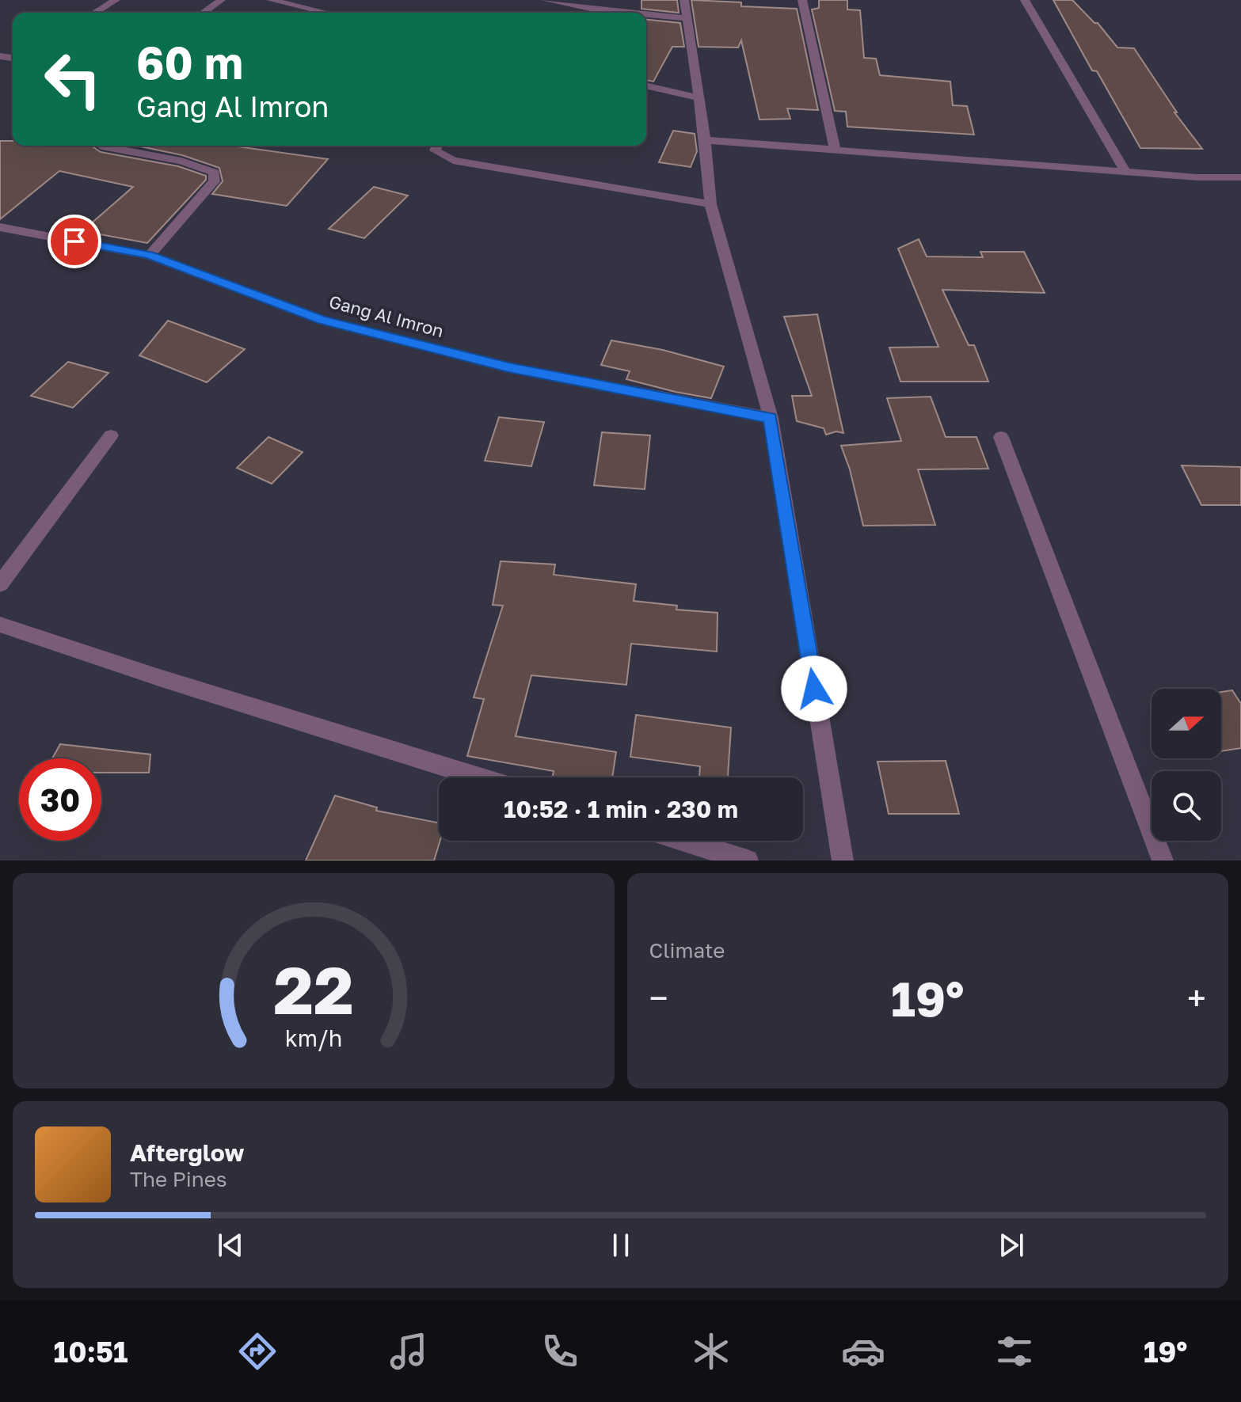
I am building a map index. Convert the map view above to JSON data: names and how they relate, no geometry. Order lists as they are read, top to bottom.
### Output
{
  "streets": {
    "street": ["Gang Al Imron"]
  },
  "north": "right",
  "page": {
    "turn": ["60 m", "Gang Al Imron"],
    "limit": "30",
    "trip": "10:52 · 1 min · 230 m",
    "tile": "Climate",
    "heat": ["−", "19°", "+"],
    "song": ["Afterglow", "The Pines"],
    "tabs": ["10:51", "19°"],
    "gauge": ["22", "km/h"]
  }
}
